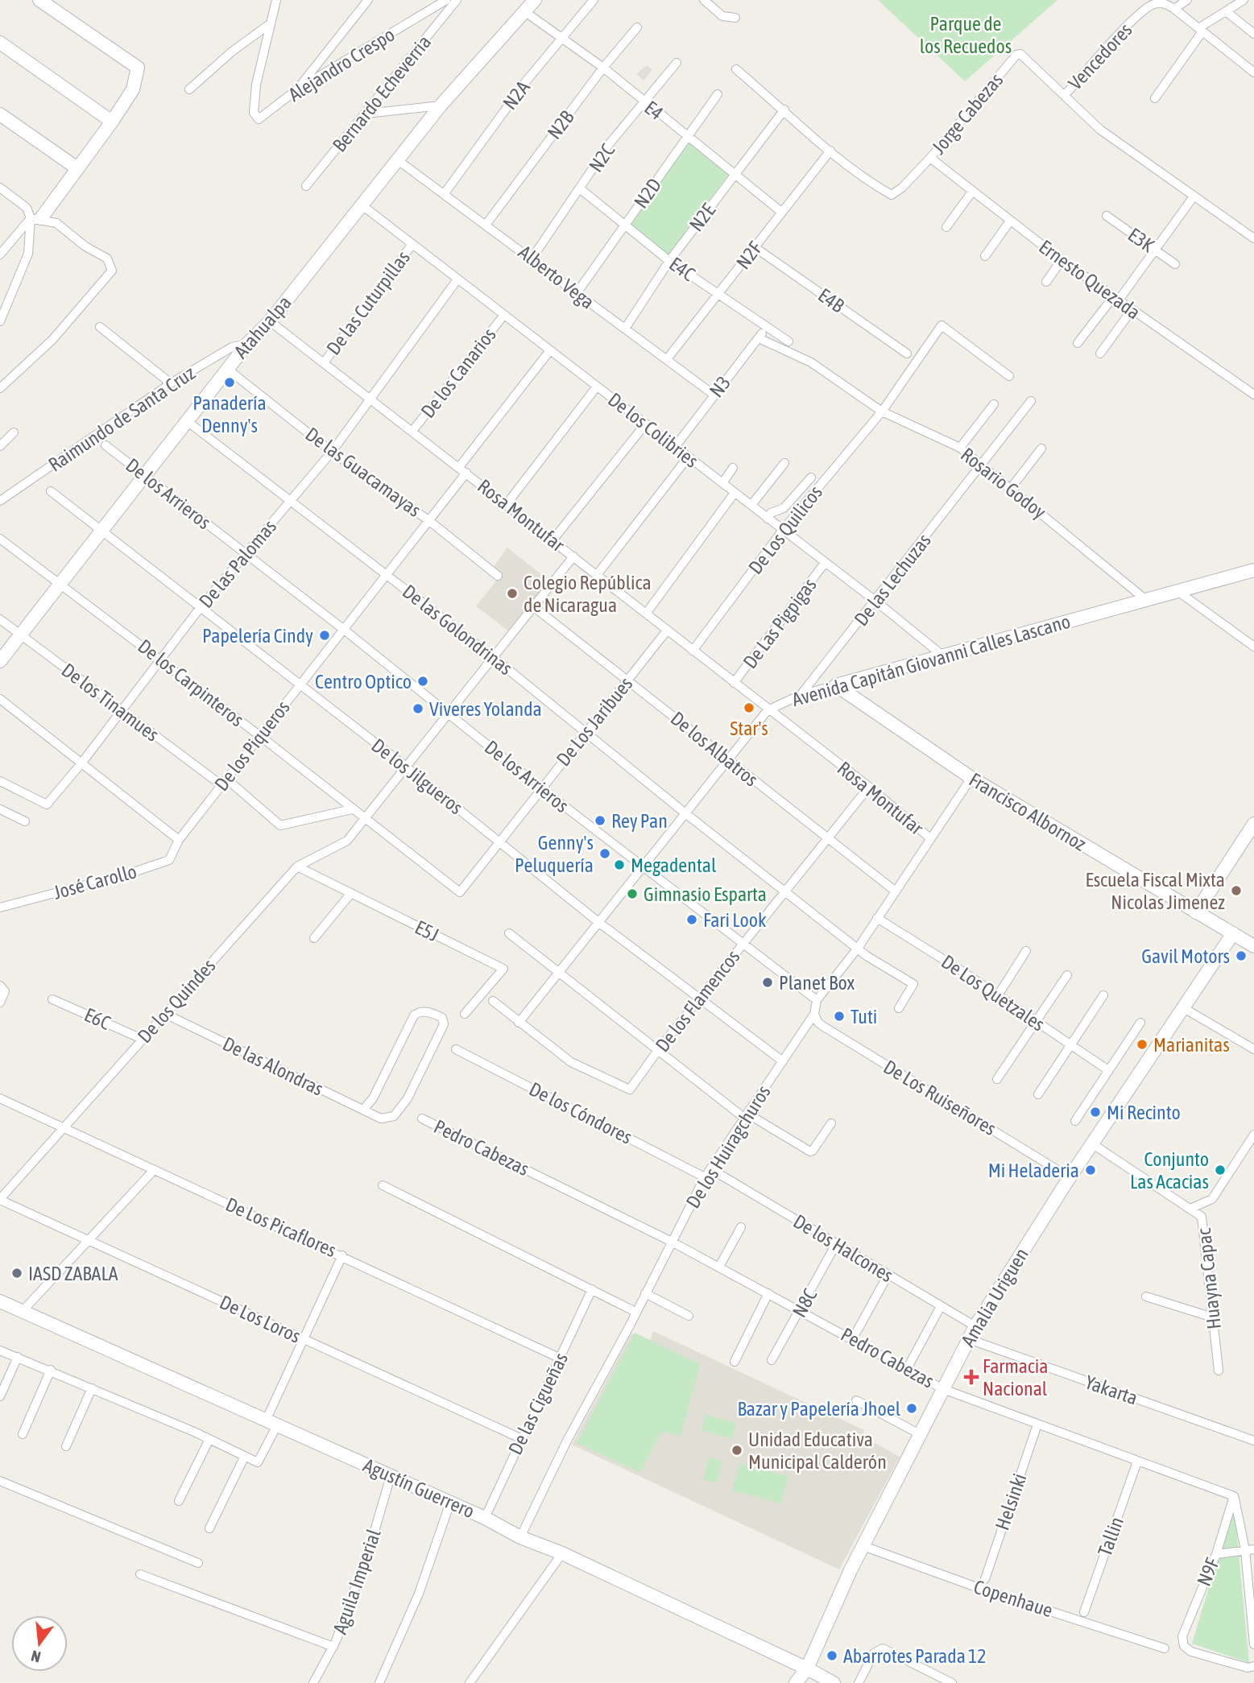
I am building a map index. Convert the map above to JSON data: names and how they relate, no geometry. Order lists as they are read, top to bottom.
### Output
{
  "streets": {
    "street": [
      "Vencedores",
      "Alejandro Crespo",
      "Bernardo Echeverria",
      "N2A",
      "E4",
      "Jorge Cabezas",
      "N2B",
      "N2C",
      "N2D",
      "N2E",
      "E3K",
      "N2F",
      "E4C",
      "Alberto Vega",
      "Ernesto Quezada",
      "E4B",
      "De las Cuturpillas",
      "Atahualpa",
      "De los Canarios",
      "N3",
      "Raimundo de Santa Cruz",
      "De los Colibries",
      "De las Guacamayas",
      "Rosario Godoy",
      "De los Arrieros",
      "Rosa Montufar",
      "De Los Quilicos",
      "De las Palomas",
      "De las Lechuzas",
      "De Las Pigpigas",
      "De las Golondrinas",
      "Avenida Capitán Giovanni Calles Lascano",
      "De los Carpinteros",
      "De los Tinamues",
      "De Los Jaribues",
      "De los Piqueros",
      "De los Albatros",
      "De los Jilgueros",
      "Francisco Albornoz",
      "José Carollo",
      "E5J",
      "De Los Quetzales",
      "De los Quindes",
      "De los Flamencos",
      "E6C",
      "De las Alondras",
      "De Los Ruiseñores",
      "De los Cóndores",
      "De los Huiragchuros",
      "Pedro Cabezas",
      "De Los Picaflores",
      "De los Halcones",
      "Huayna Capac",
      "Amalia Uriguen",
      "N8C",
      "De Los Loros",
      "Yakarta",
      "De las Cigueñas",
      "Agustín Guerrero",
      "Helsinki",
      "Tallin",
      "N9F",
      "Aguila Imperial",
      "Copenhaue"
    ]
  },
  "crossings": [
    ["Vencedores", "Jorge Cabezas"],
    ["N2A", "E4"],
    ["N2A", "Alberto Vega"],
    ["E4", "N2B"],
    ["E4", "N2C"],
    ["E4", "N2D"],
    ["E4", "N2E"],
    ["E4", "N2F"],
    ["E4", "Atahualpa"],
    ["Jorge Cabezas", "N2E"],
    ["Jorge Cabezas", "N2F"],
    ["Jorge Cabezas", "Ernesto Quezada"],
    ["N2B", "Alberto Vega"],
    ["N2C", "E4C"],
    ["N2C", "Alberto Vega"],
    ["N2D", "E4C"],
    ["N2D", "Alberto Vega"],
    ["N2E", "E4C"],
    ["N2E", "Alberto Vega"],
    ["N2F", "E4C"],
    ["N2F", "Alberto Vega"],
    ["N2F", "E4B"],
    ["E4C", "N3"],
    ["Alberto Vega", "Atahualpa"],
    ["Alberto Vega", "N3"],
    ["De las Cuturpillas", "De los Colibries"],
    ["De las Cuturpillas", "Rosa Montufar"],
    ["Atahualpa", "Raimundo de Santa Cruz"],
    ["Atahualpa", "De los Colibries"],
    ["Atahualpa", "De las Guacamayas"],
    ["Atahualpa", "De los Arrieros"],
    ["Atahualpa", "Rosa Montufar"],
    ["Atahualpa", "De las Golondrinas"],
    ["Atahualpa", "De los Carpinteros"],
    ["Atahualpa", "De los Tinamues"],
    ["Atahualpa", "De los Jilgueros"],
    ["De los Canarios", "De los Colibries"],
    ["De los Canarios", "Rosa Montufar"],
    ["N3", "De los Colibries"],
    ["N3", "Rosario Godoy"],
    ["De los Colibries", "De Los Quilicos"],
    ["De los Colibries", "De las Palomas"],
    ["De los Colibries", "De las Lechuzas"],
    ["De los Colibries", "De Las Pigpigas"],
    ["De los Colibries", "Avenida Capitán Giovanni Calles Lascano"],
    ["De los Colibries", "De los Piqueros"],
    ["De las Guacamayas", "De las Palomas"],
    ["De las Guacamayas", "De los Piqueros"],
    ["Rosario Godoy", "De Los Quilicos"],
    ["Rosario Godoy", "De las Lechuzas"],
    ["Rosario Godoy", "Avenida Capitán Giovanni Calles Lascano"],
    ["De los Arrieros", "De las Palomas"],
    ["De los Arrieros", "Avenida Capitán Giovanni Calles Lascano"],
    ["De los Arrieros", "De Los Jaribues"],
    ["De los Arrieros", "De los Piqueros"],
    ["De los Arrieros", "De los Flamencos"],
    ["De los Arrieros", "De los Huiragchuros"],
    ["Rosa Montufar", "De Los Quilicos"],
    ["Rosa Montufar", "De las Palomas"],
    ["Rosa Montufar", "De Las Pigpigas"],
    ["Rosa Montufar", "Avenida Capitán Giovanni Calles Lascano"],
    ["Rosa Montufar", "De Los Jaribues"],
    ["Rosa Montufar", "De los Piqueros"],
    ["Rosa Montufar", "De los Flamencos"],
    ["Rosa Montufar", "De los Huiragchuros"],
    ["De las Palomas", "De las Golondrinas"],
    ["De las Palomas", "De los Carpinteros"],
    ["De las Palomas", "De los Tinamues"],
    ["De las Palomas", "De los Jilgueros"],
    ["De las Lechuzas", "Avenida Capitán Giovanni Calles Lascano"],
    ["De las Golondrinas", "Avenida Capitán Giovanni Calles Lascano"],
    ["De las Golondrinas", "De Los Jaribues"],
    ["De las Golondrinas", "De los Piqueros"],
    ["De las Golondrinas", "De los Flamencos"],
    ["De las Golondrinas", "De los Huiragchuros"],
    ["Avenida Capitán Giovanni Calles Lascano", "De los Albatros"],
    ["Avenida Capitán Giovanni Calles Lascano", "De los Jilgueros"],
    ["Avenida Capitán Giovanni Calles Lascano", "Francisco Albornoz"],
    ["Avenida Capitán Giovanni Calles Lascano", "De los Flamencos"],
    ["De los Carpinteros", "De los Tinamues"],
    ["De los Carpinteros", "De Los Jaribues"],
    ["De los Carpinteros", "De los Piqueros"],
    ["De los Carpinteros", "De los Quindes"],
    ["De los Tinamues", "De los Piqueros"],
    ["De Los Jaribues", "De los Albatros"],
    ["De Los Jaribues", "De los Jilgueros"],
    ["De los Piqueros", "De los Jilgueros"],
    ["De los Piqueros", "José Carollo"],
    ["De los Albatros", "De los Flamencos"],
    ["De los Albatros", "De los Huiragchuros"],
    ["De los Jilgueros", "De los Flamencos"],
    ["De los Jilgueros", "De los Huiragchuros"],
    ["Francisco Albornoz", "De los Huiragchuros"],
    ["Francisco Albornoz", "Amalia Uriguen"],
    ["E5J", "De los Quindes"],
    ["De Los Quetzales", "De los Huiragchuros"],
    ["De los Quindes", "E6C"],
    ["De los Quindes", "De las Alondras"],
    ["De los Quindes", "De Los Picaflores"],
    ["De los Quindes", "De Los Loros"],
    ["De Los Ruiseñores", "De los Huiragchuros"],
    ["De Los Ruiseñores", "Amalia Uriguen"],
    ["De los Cóndores", "De los Huiragchuros"],
    ["De los Cóndores", "De los Halcones"],
    ["De los Huiragchuros", "Pedro Cabezas"],
    ["De los Huiragchuros", "De los Halcones"],
    ["De los Huiragchuros", "Agustín Guerrero"],
    ["Pedro Cabezas", "Amalia Uriguen"],
    ["Pedro Cabezas", "N8C"],
    ["Pedro Cabezas", "Helsinki"],
    ["Pedro Cabezas", "Tallin"],
    ["Pedro Cabezas", "N9F"],
    ["De Los Picaflores", "De las Cigueñas"],
    ["De los Halcones", "Amalia Uriguen"],
    ["De los Halcones", "N8C"],
    ["Huayna Capac", "Amalia Uriguen"],
    ["Amalia Uriguen", "Yakarta"],
    ["Amalia Uriguen", "Agustín Guerrero"],
    ["Amalia Uriguen", "Copenhaue"],
    ["De Los Loros", "De las Cigueñas"],
    ["De las Cigueñas", "Agustín Guerrero"],
    ["Agustín Guerrero", "Aguila Imperial"]
  ],
  "parks": ["Parque de los Recuedos"],
  "places": {
    "other": [
      "Panadería Denny's",
      "Colegio República de Nicaragua",
      "Papelería Cindy",
      "Centro Optico",
      "Star's",
      "Viveres Yolanda",
      "Rey Pan",
      "Genny's Peluquería",
      "Megadental",
      "Escuela Fiscal Mixta Nicolas Jimenez",
      "Gimnasio Esparta",
      "Fari Look",
      "Gavil Motors",
      "Planet Box",
      "Tuti",
      "Marianitas",
      "Mi Recinto",
      "Mi Heladeria",
      "Conjunto Las Acacias",
      "IASD ZABALA",
      "Bazar y Papelería Jhoel",
      "Unidad Educativa Municipal Calderón",
      "Abarrotes Parada 12"
    ],
    "health": ["Farmacia Nacional"]
  },
  "north": "bottom"
}
